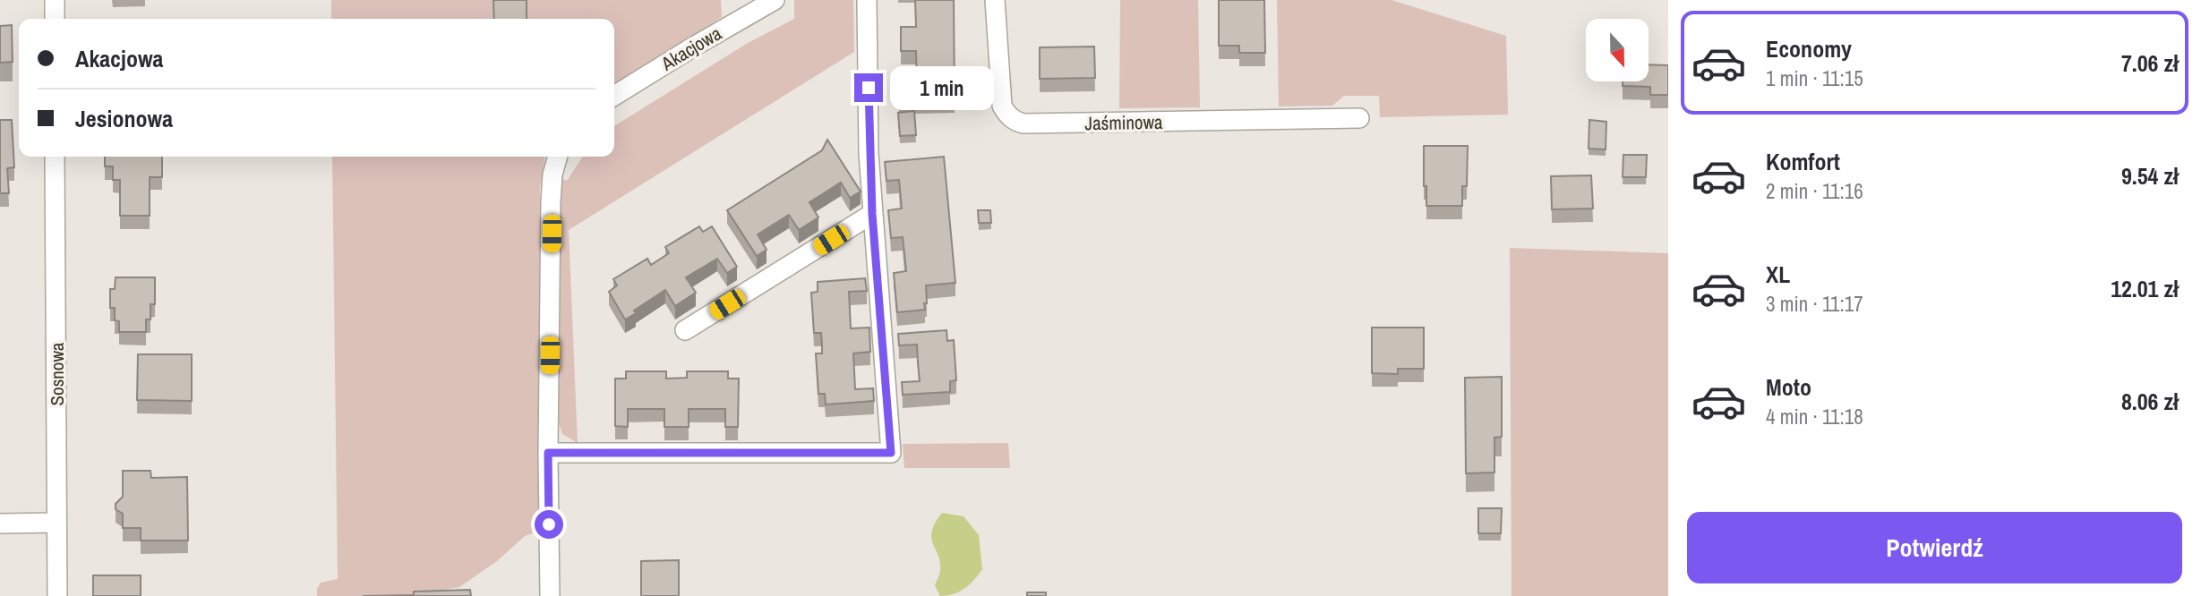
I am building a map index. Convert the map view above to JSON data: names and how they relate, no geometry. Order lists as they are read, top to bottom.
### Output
{
  "streets": {
    "street": ["Akacjowa", "Jaśminowa", "Sosnowa"]
  },
  "north": "bottom",
  "page": {
    "list": [
      {
        "name": "Economy",
        "note": "1 min · 11:15",
        "value": "7.06 zł"
      },
      {
        "name": "Komfort",
        "note": "2 min · 11:16",
        "value": "9.54 zł"
      },
      {
        "name": "XL",
        "note": "3 min · 11:17",
        "value": "12.01 zł"
      },
      {
        "name": "Moto",
        "note": "4 min · 11:18",
        "value": "8.06 zł"
      }
    ],
    "banner": ["Akacjowa", "Jesionowa"],
    "bubble": "1 min",
    "buttons": "Potwierdź"
  }
}
